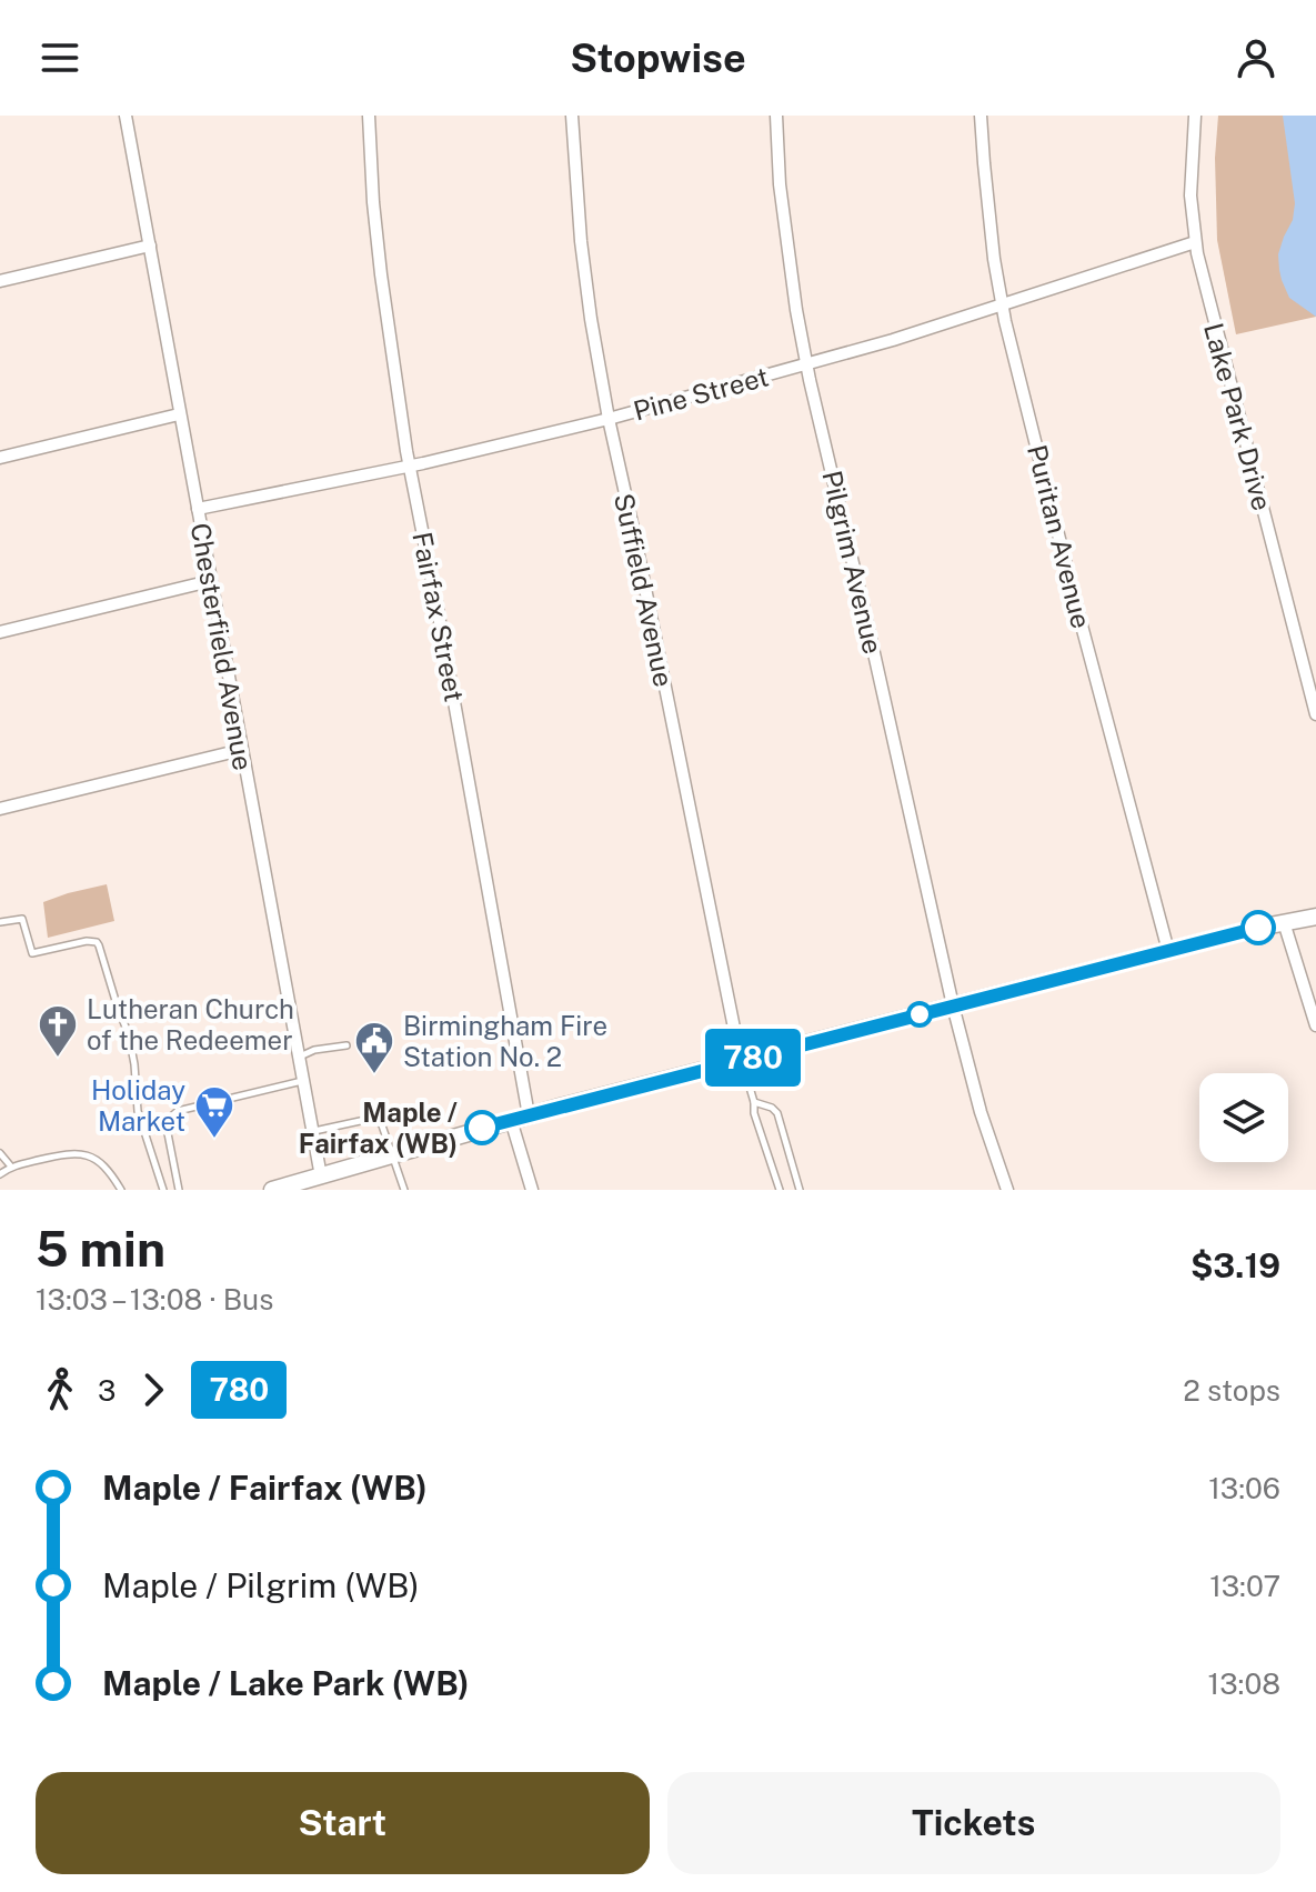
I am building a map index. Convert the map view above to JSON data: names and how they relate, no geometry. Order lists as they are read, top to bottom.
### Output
{
  "streets": {
    "street": [
      "Pine Street",
      "Lake Park Drive",
      "Puritan Avenue",
      "Pilgrim Avenue",
      "Suffield Avenue",
      "Fairfax Street",
      "Chesterfield Avenue"
    ]
  },
  "crossings": [
    ["Pine Street", "Lake Park Drive"],
    ["Pine Street", "Puritan Avenue"],
    ["Pine Street", "Pilgrim Avenue"],
    ["Pine Street", "Suffield Avenue"],
    ["Pine Street", "Fairfax Street"],
    ["Pine Street", "Chesterfield Avenue"]
  ],
  "places": {
    "church": ["Lutheran Church of the Redeemer"],
    "public building": ["Birmingham Fire Station No. 2"],
    "other": ["Maple / Fairfax (WB)"],
    "supermarket": ["Holiday Market"]
  },
  "lines": ["bus line 780"],
  "page": {
    "header": "Stopwise",
    "on_map": "780",
    "heading": ["5 min", "13:03 – 13:08 · Bus", "$3.19"],
    "legs": ["3", "780", "2 stops"],
    "list": [
      {
        "name": "Maple / Fairfax (WB)",
        "value": "13:06"
      },
      {
        "name": "Maple / Pilgrim (WB)",
        "value": "13:07"
      },
      {
        "name": "Maple / Lake Park (WB)",
        "value": "13:08"
      }
    ],
    "buttons": ["Start", "Tickets"]
  }
}
